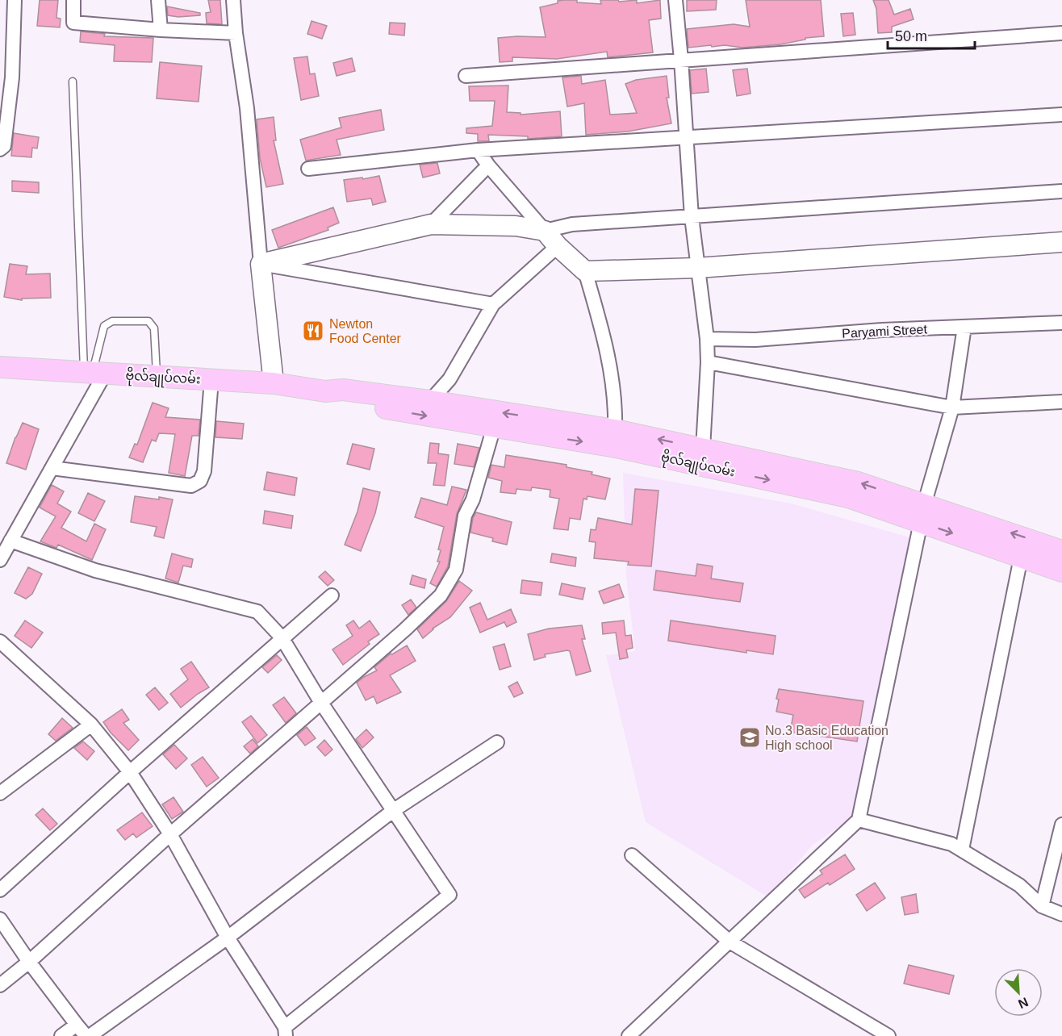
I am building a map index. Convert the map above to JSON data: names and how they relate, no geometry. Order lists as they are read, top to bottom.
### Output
{
  "streets": {
    "main road": ["ဗိုလ်ချုပ်လမ်း"],
    "street": ["Paryami Street"]
  },
  "places": {
    "restaurant": ["Newton Food Center"],
    "school or university": ["No.3 Basic Education High school"]
  },
  "scale_bar": "50 m",
  "north": "bottom right"
}
